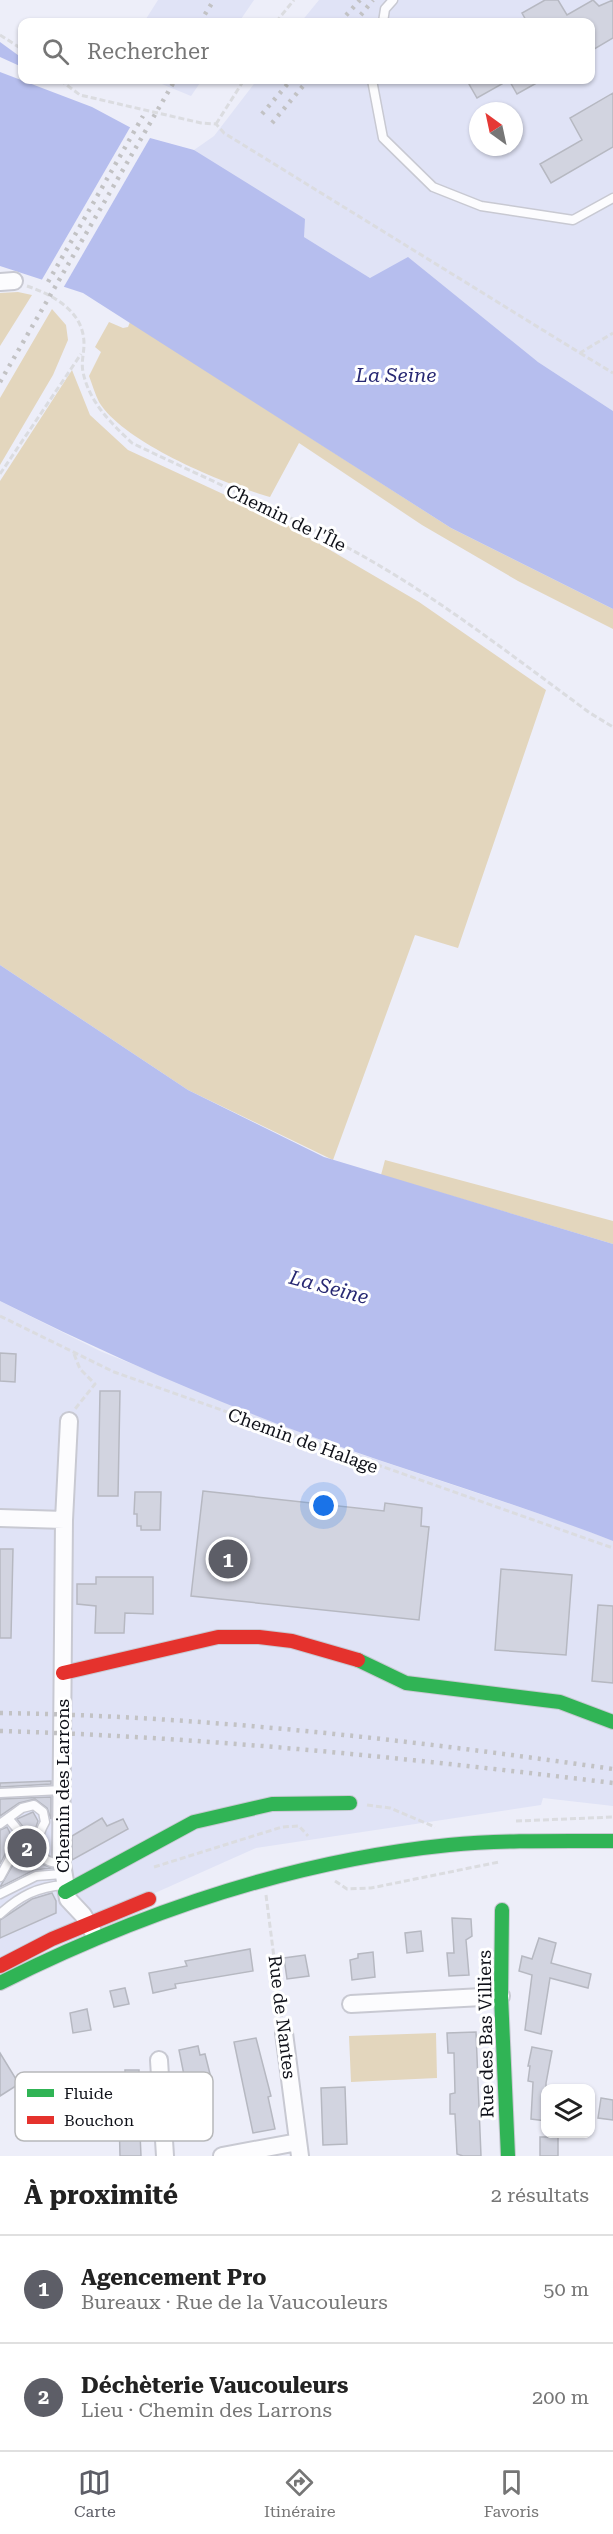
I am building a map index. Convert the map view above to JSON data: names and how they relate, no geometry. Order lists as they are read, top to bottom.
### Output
{
  "streets": {
    "street": ["Chemin des Larrons", "Rue de Nantes", "Rue des Bas Villiers"],
    "path": ["Chemin de l'Île", "Chemin de Halage"]
  },
  "water": ["La Seine"],
  "legend": ["Fluide", "Bouchon"],
  "north": "top left",
  "page": {
    "search": "Rechercher",
    "pins": ["1", "2"],
    "heading": ["À proximité", "2 résultats"],
    "list": [
      {
        "mark": "1",
        "name": "Agencement Pro",
        "note": "Bureaux · Rue de la Vaucouleurs",
        "value": "50 m"
      },
      {
        "mark": "2",
        "name": "Déchèterie Vaucouleurs",
        "note": "Lieu · Chemin des Larrons",
        "value": "200 m"
      }
    ],
    "nav": ["Carte", "Itinéraire", "Favoris"]
  }
}
